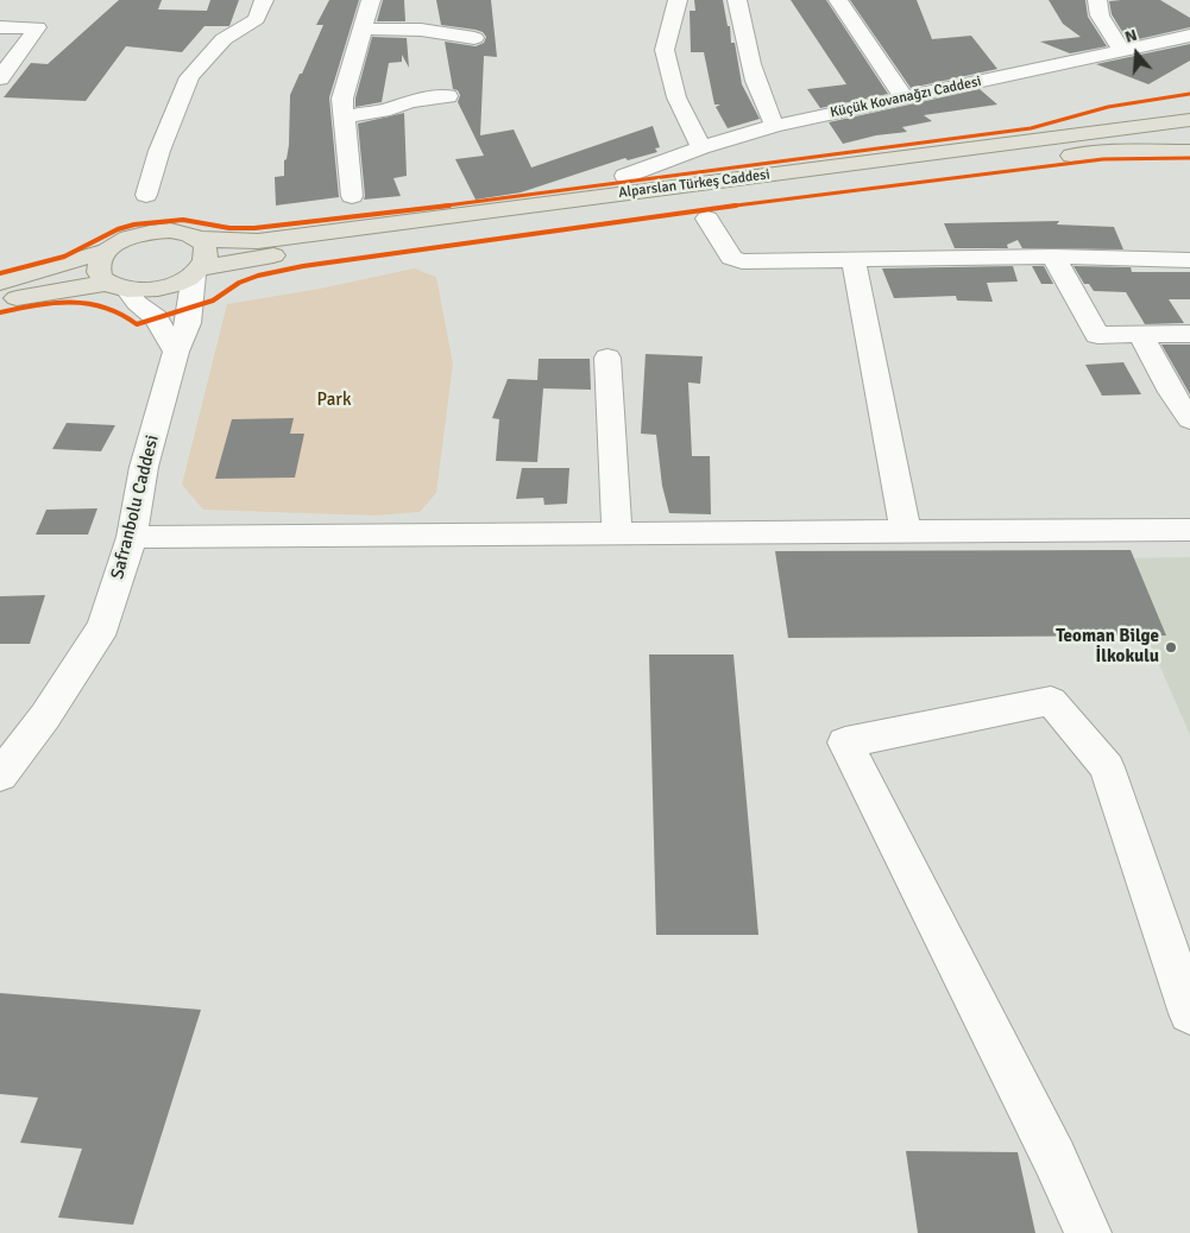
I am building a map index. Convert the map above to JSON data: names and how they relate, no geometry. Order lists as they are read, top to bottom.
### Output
{
  "streets": {
    "main road": ["Alparslan Türkeş Caddesi"],
    "street": ["Küçük Kovanağzı Caddesi", "Safranbolu Caddesi"]
  },
  "crossings": [
    ["Alparslan Türkeş Caddesi", "Safranbolu Caddesi"]
  ],
  "parks": ["Park"],
  "places": ["Teoman Bilge İlkokulu"],
  "north": "top"
}
